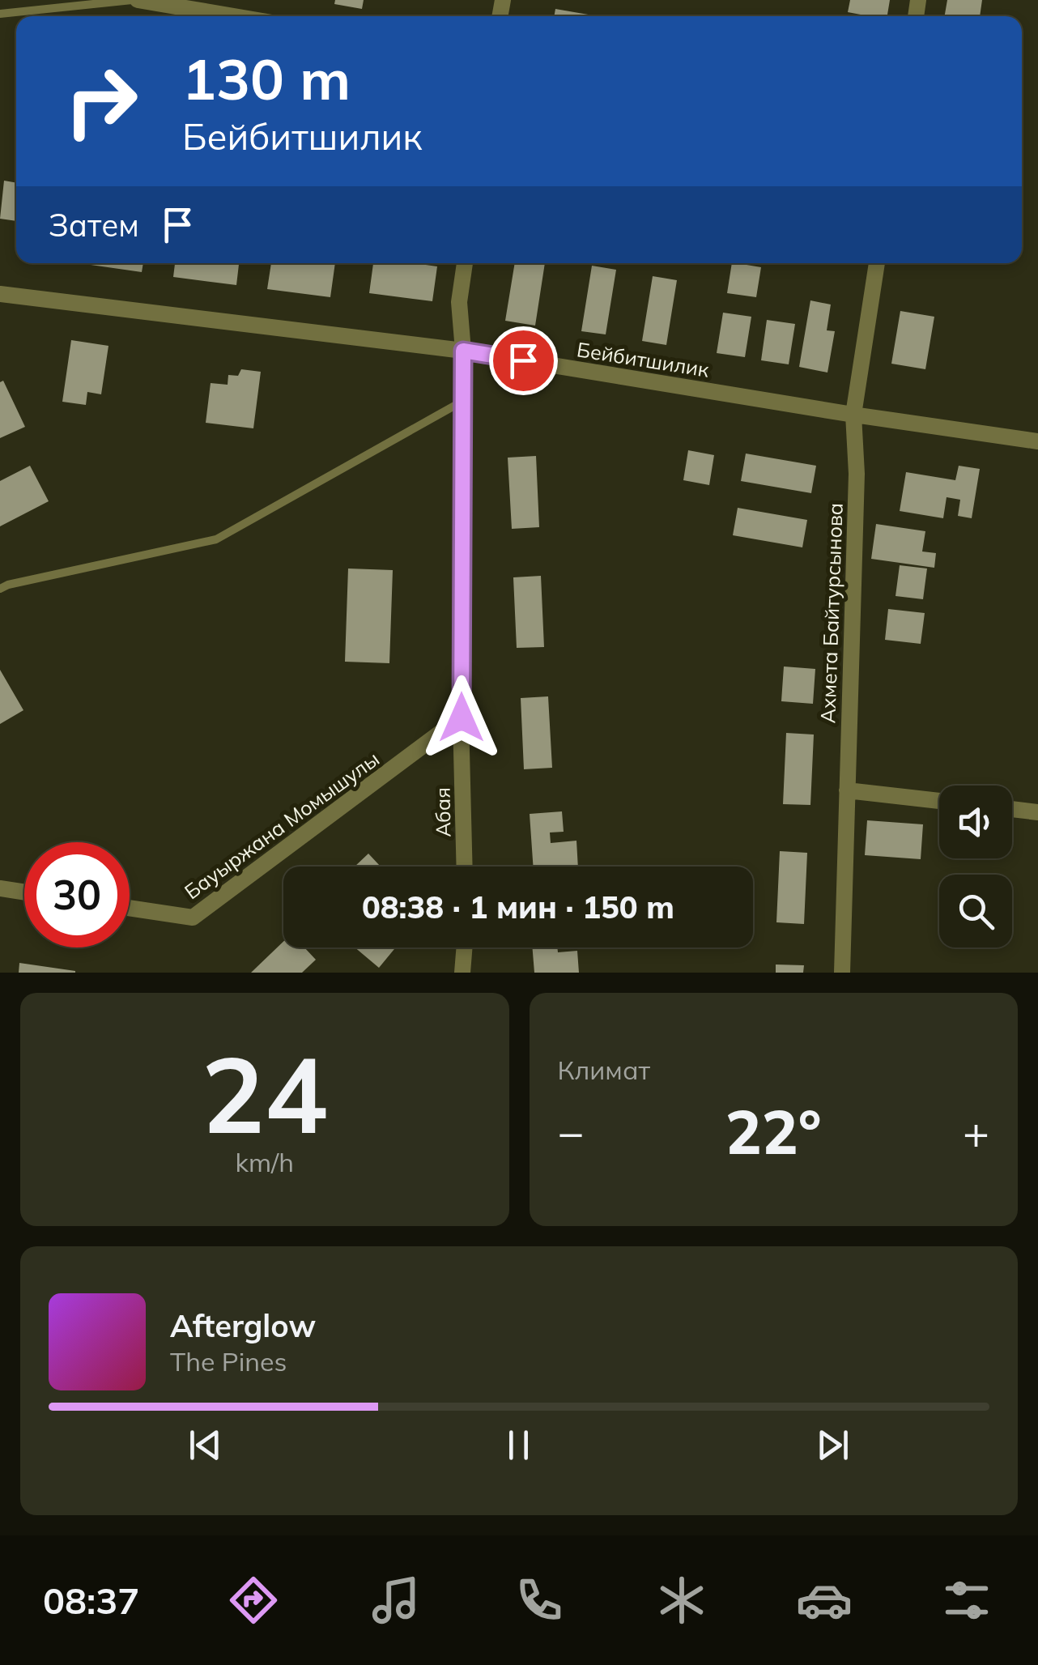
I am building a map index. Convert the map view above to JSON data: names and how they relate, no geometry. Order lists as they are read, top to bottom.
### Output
{
  "streets": {
    "street": [
      "Бейбитшилик",
      "Ахмета Байтурсынова",
      "Абая",
      "Бауыржана Момышулы"
    ]
  },
  "crossings": [
    ["Бейбитшилик", "Ахмета Байтурсынова"],
    ["Бейбитшилик", "Абая"],
    ["Абая", "Бауыржана Момышулы"]
  ],
  "page": {
    "turn": ["130 m", "Бейбитшилик"],
    "then": "Затем",
    "limit": "30",
    "trip": "08:38 · 1 мин · 150 m",
    "tile": [
      ["24", "km/h"],
      "Климат"
    ],
    "heat": ["−", "22°", "+"],
    "song": ["Afterglow", "The Pines"],
    "tabs": "08:37"
  }
}
